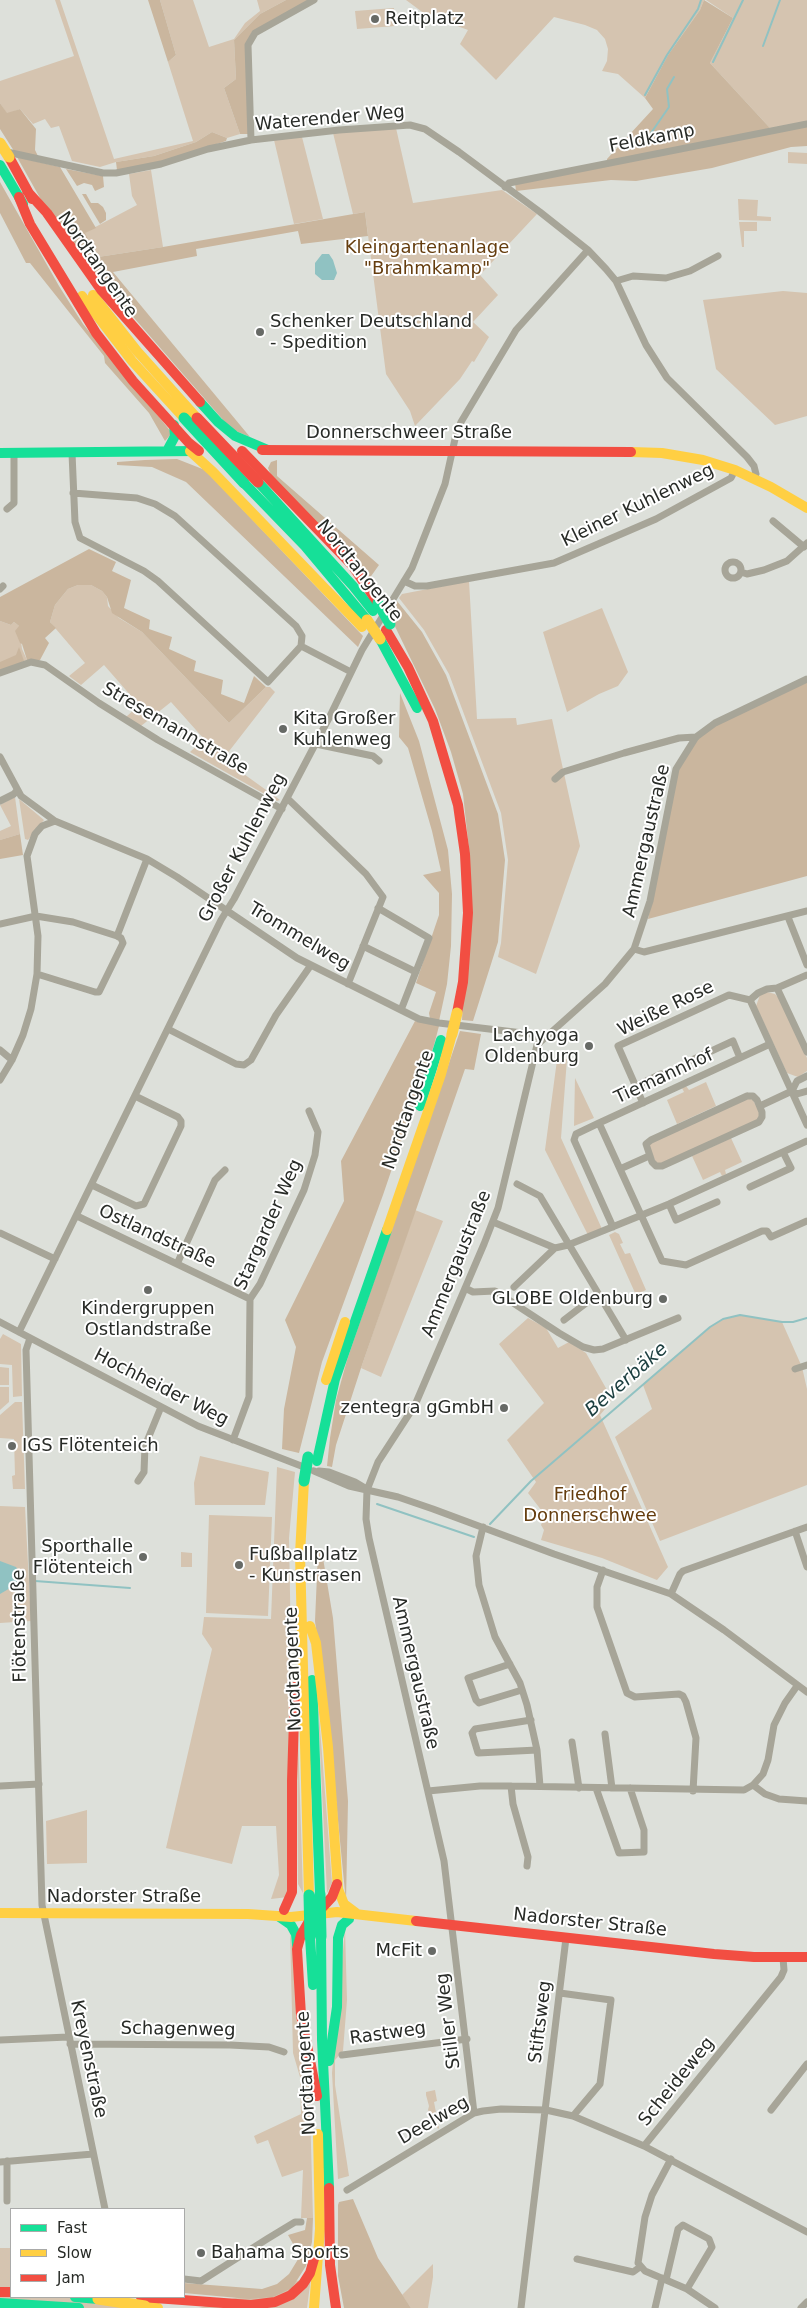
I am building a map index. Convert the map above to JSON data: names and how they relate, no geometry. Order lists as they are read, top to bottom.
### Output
{
  "streets": {
    "main road": ["Nordtangente", "Donnerschweer Straße", "Nadorster Straße"],
    "street": [
      "Waterender Weg",
      "Feldkamp",
      "Kleiner Kuhlenweg",
      "Stresemannstraße",
      "Ammergaustraße",
      "Großer Kuhlenweg",
      "Trommelweg",
      "Weiße Rose",
      "Tiemannhof",
      "Stargarder Weg",
      "Ostlandstraße",
      "Hochheider Weg",
      "Flötenstraße",
      "Stiller Weg",
      "Stiftsweg",
      "Schagenweg",
      "Rastweg",
      "Kreyenstraße",
      "Scheideweg",
      "Deelweg"
    ]
  },
  "crossings": [
    ["Waterender Weg", "Feldkamp"],
    ["Waterender Weg", "Nordtangente"],
    ["Waterender Weg", "Donnerschweer Straße"],
    ["Waterender Weg", "Großer Kuhlenweg"],
    ["Nordtangente", "Hochheider Weg"],
    ["Donnerschweer Straße", "Kleiner Kuhlenweg"],
    ["Donnerschweer Straße", "Großer Kuhlenweg"],
    ["Kleiner Kuhlenweg", "Großer Kuhlenweg"],
    ["Stresemannstraße", "Großer Kuhlenweg"],
    ["Ammergaustraße", "Trommelweg"],
    ["Ammergaustraße", "Hochheider Weg"],
    ["Ammergaustraße", "Nadorster Straße"],
    ["Ammergaustraße", "Stiller Weg"],
    ["Großer Kuhlenweg", "Trommelweg"],
    ["Großer Kuhlenweg", "Ostlandstraße"],
    ["Großer Kuhlenweg", "Hochheider Weg"],
    ["Weiße Rose", "Tiemannhof"],
    ["Stargarder Weg", "Ostlandstraße"],
    ["Stargarder Weg", "Hochheider Weg"],
    ["Hochheider Weg", "Flötenstraße"],
    ["Flötenstraße", "Nadorster Straße"],
    ["Flötenstraße", "Kreyenstraße"],
    ["Nadorster Straße", "Stiller Weg"],
    ["Nadorster Straße", "Stiftsweg"],
    ["Nadorster Straße", "Kreyenstraße"],
    ["Nadorster Straße", "Scheideweg"],
    ["Stiller Weg", "Rastweg"],
    ["Stiller Weg", "Deelweg"],
    ["Stiftsweg", "Scheideweg"],
    ["Stiftsweg", "Deelweg"],
    ["Schagenweg", "Kreyenstraße"],
    ["Scheideweg", "Deelweg"]
  ],
  "water": ["Beverbäke"],
  "parks": ["Kleingartenanlage \"Brahmkamp\"", "Friedhof Donnerschwee"],
  "places": [
    "Reitplatz",
    "Schenker Deutschland - Spedition",
    "Kita Großer Kuhlenweg",
    "Lachyoga Oldenburg",
    "Kindergruppen Ostlandstraße",
    "GLOBE Oldenburg",
    "zentegra gGmbH",
    "IGS Flötenteich",
    "Sporthalle Flötenteich",
    "Fußballplatz - Kunstrasen",
    "McFit",
    "Bahama Sports"
  ],
  "legend": ["Fast", "Slow", "Jam"]
}
